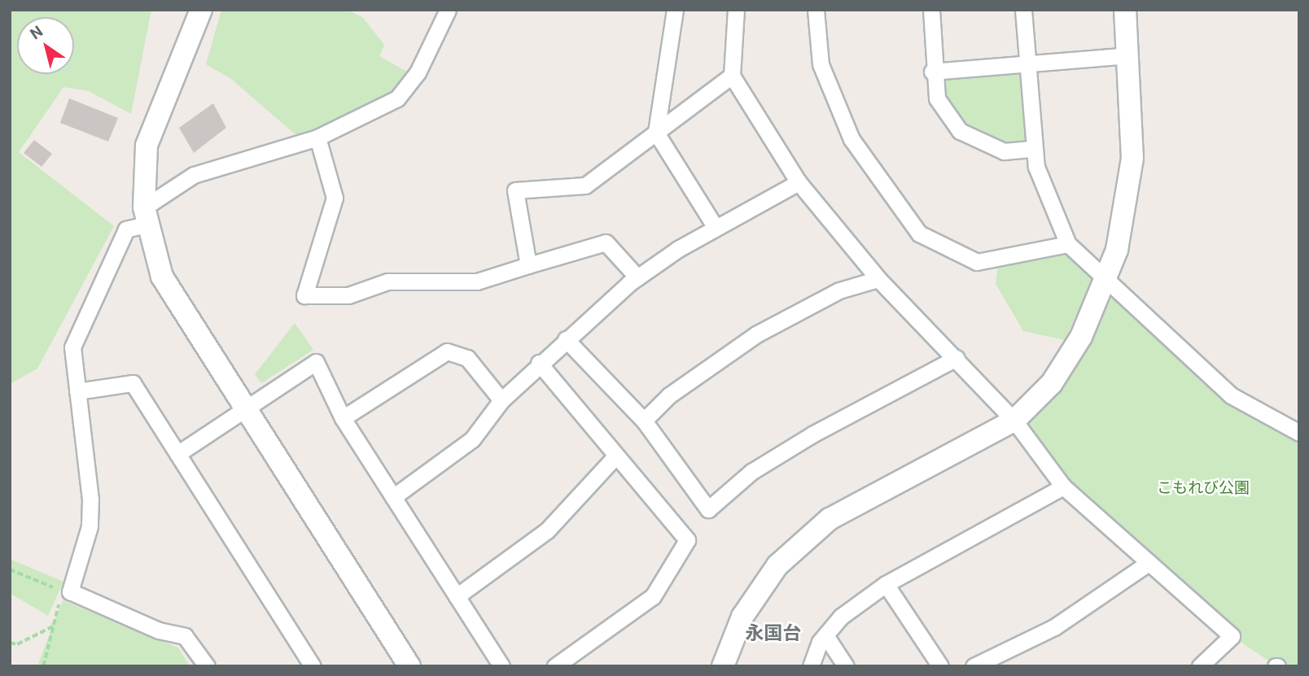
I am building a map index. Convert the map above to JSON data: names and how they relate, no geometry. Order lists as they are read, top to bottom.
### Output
{
  "districts": ["永国台"],
  "parks": ["こもれび公園"],
  "north": "top left"
}
